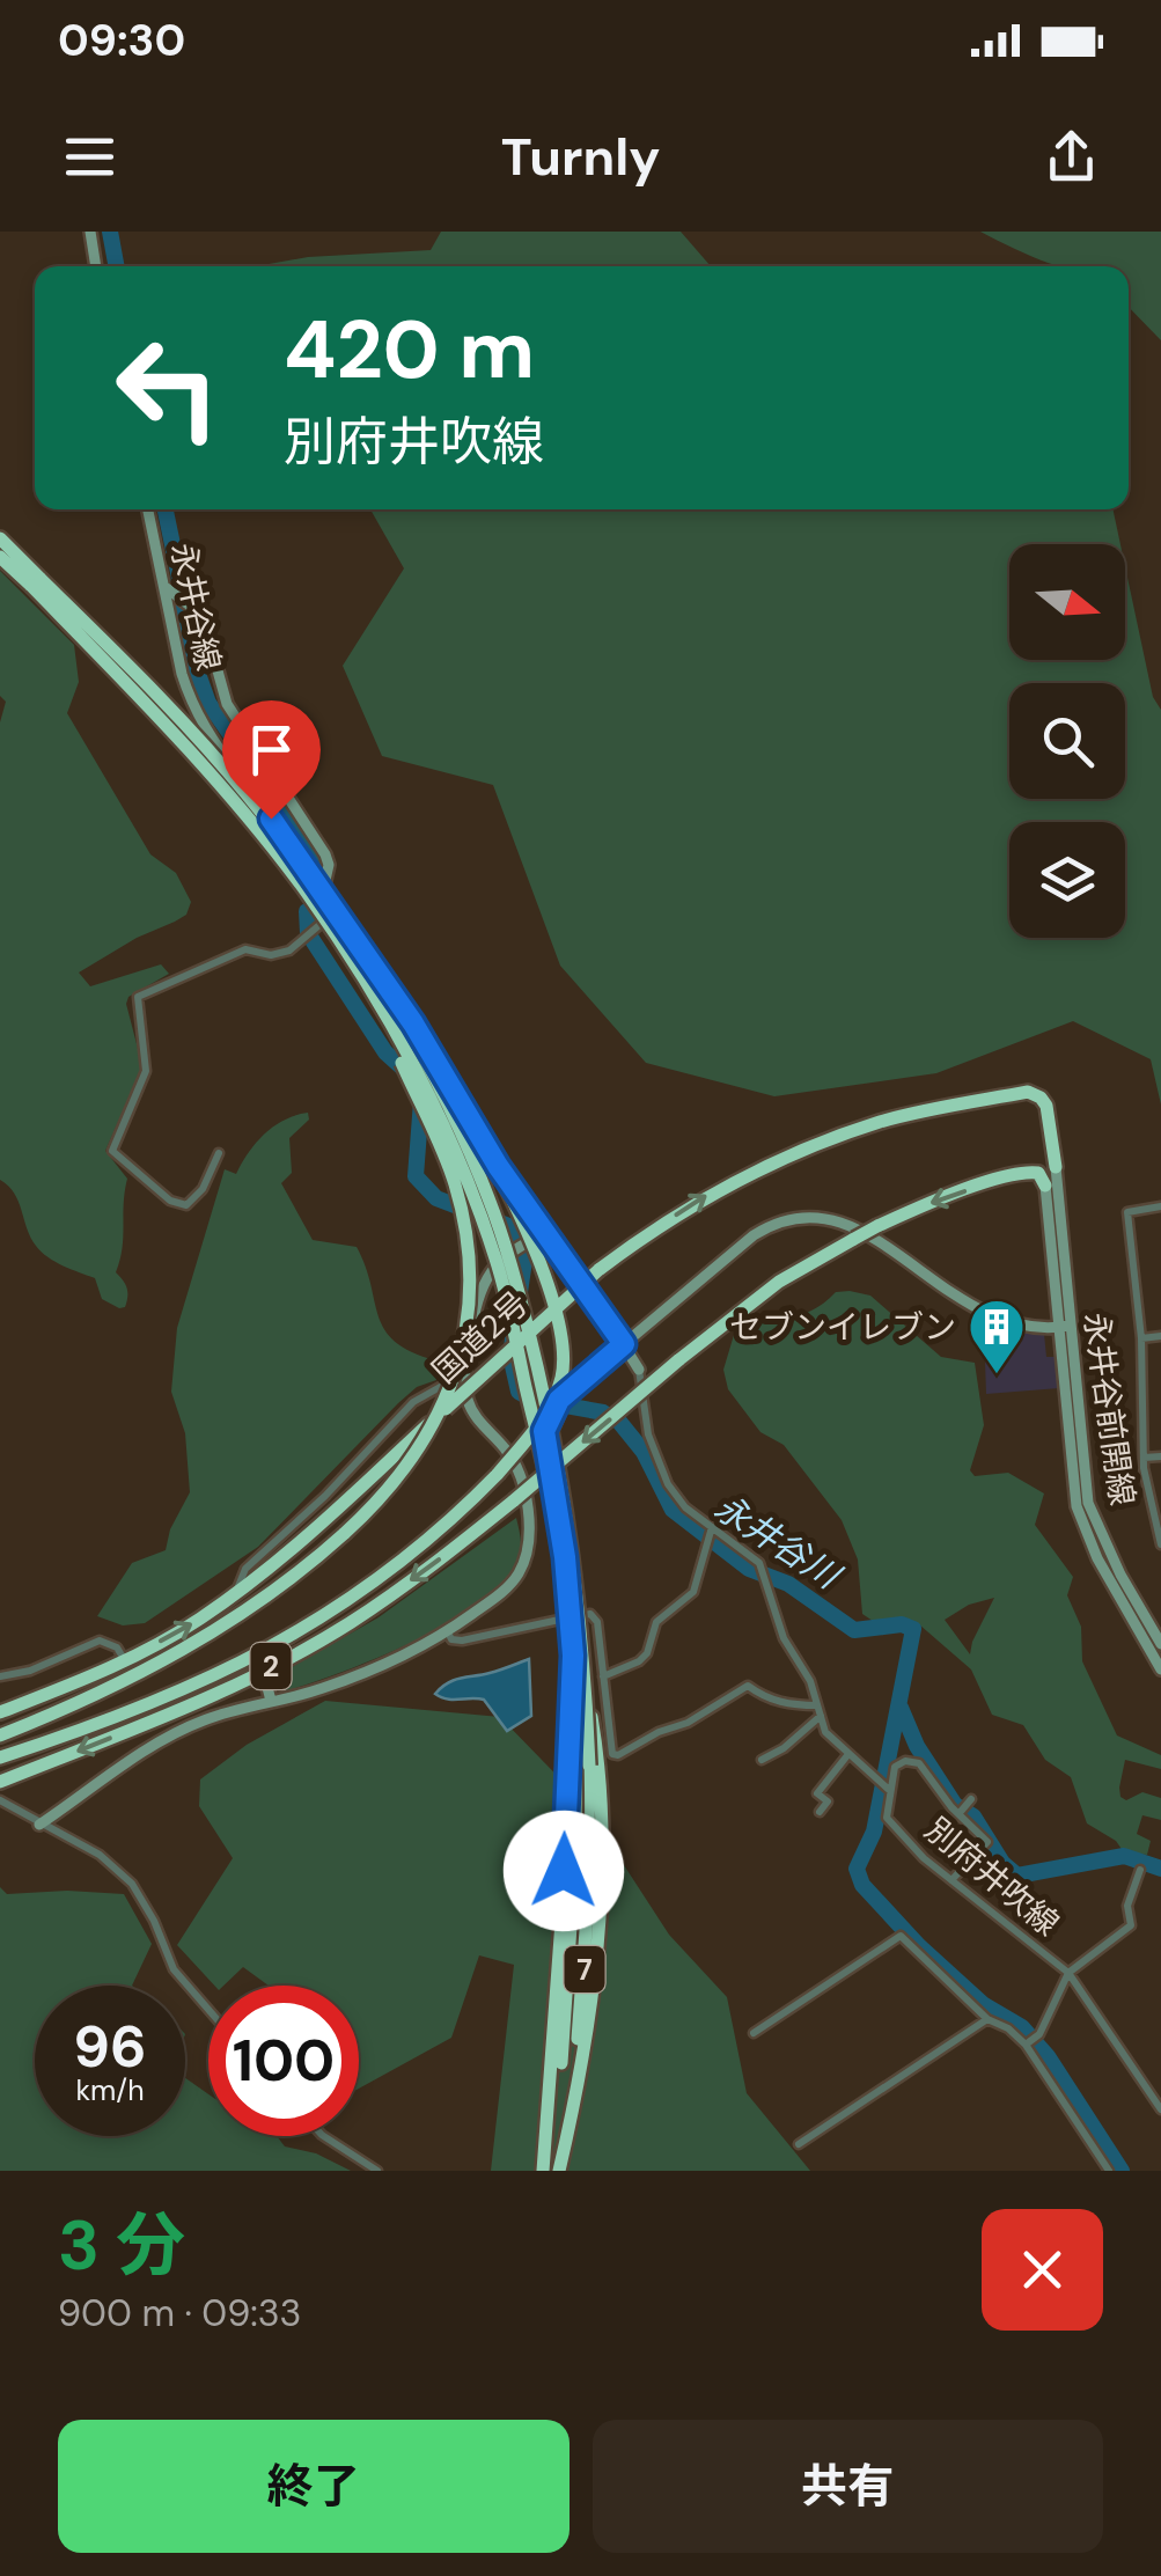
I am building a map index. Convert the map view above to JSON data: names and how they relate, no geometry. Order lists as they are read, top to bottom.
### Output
{
  "streets": {
    "highway": ["国道2号", "2", "7"],
    "street": ["永井谷線", "永井谷前開線", "別府井吹線"]
  },
  "crossings": [
    ["国道2号", "永井谷前開線"],
    ["国道2号", "2"]
  ],
  "water": ["永井谷川"],
  "places": {
    "building": ["セブンイレブン"]
  },
  "north": "right",
  "page": {
    "status": "09:30",
    "header": "Turnly",
    "turn": ["420 m", "別府井吹線"],
    "speed": "96 km/h",
    "limit": "100",
    "heading": ["3 分", "900 m · 09:33"],
    "buttons": ["終了", "共有"]
  }
}
